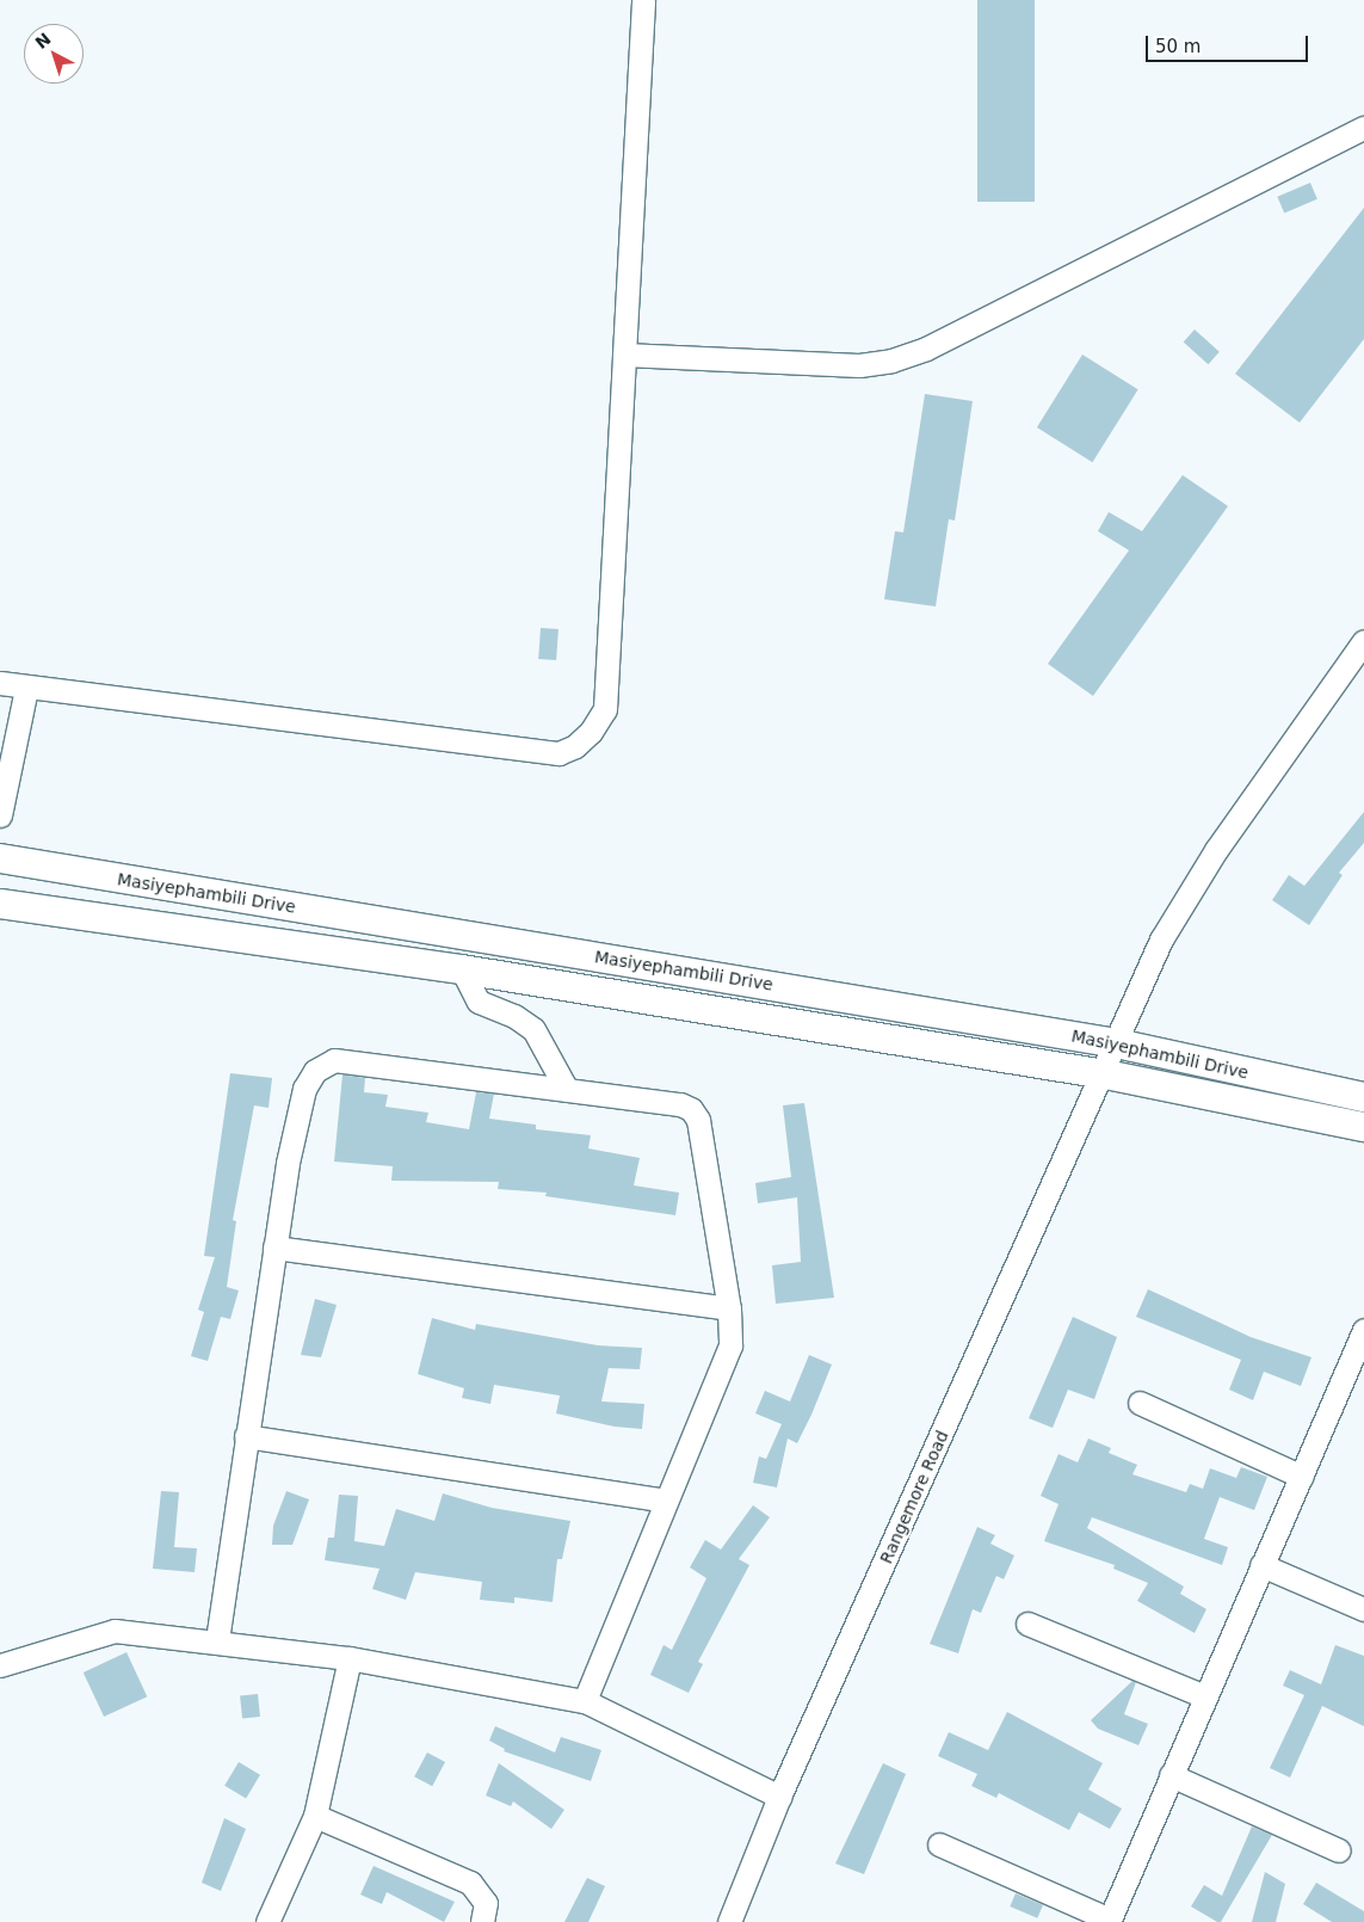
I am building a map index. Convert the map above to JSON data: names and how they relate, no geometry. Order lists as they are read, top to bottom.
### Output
{
  "streets": {
    "main road": ["Masiyephambili Drive"],
    "street": ["Rangemore Road"]
  },
  "crossings": [
    ["Masiyephambili Drive", "Rangemore Road"]
  ],
  "scale_bar": "50 m",
  "north": "top left"
}
